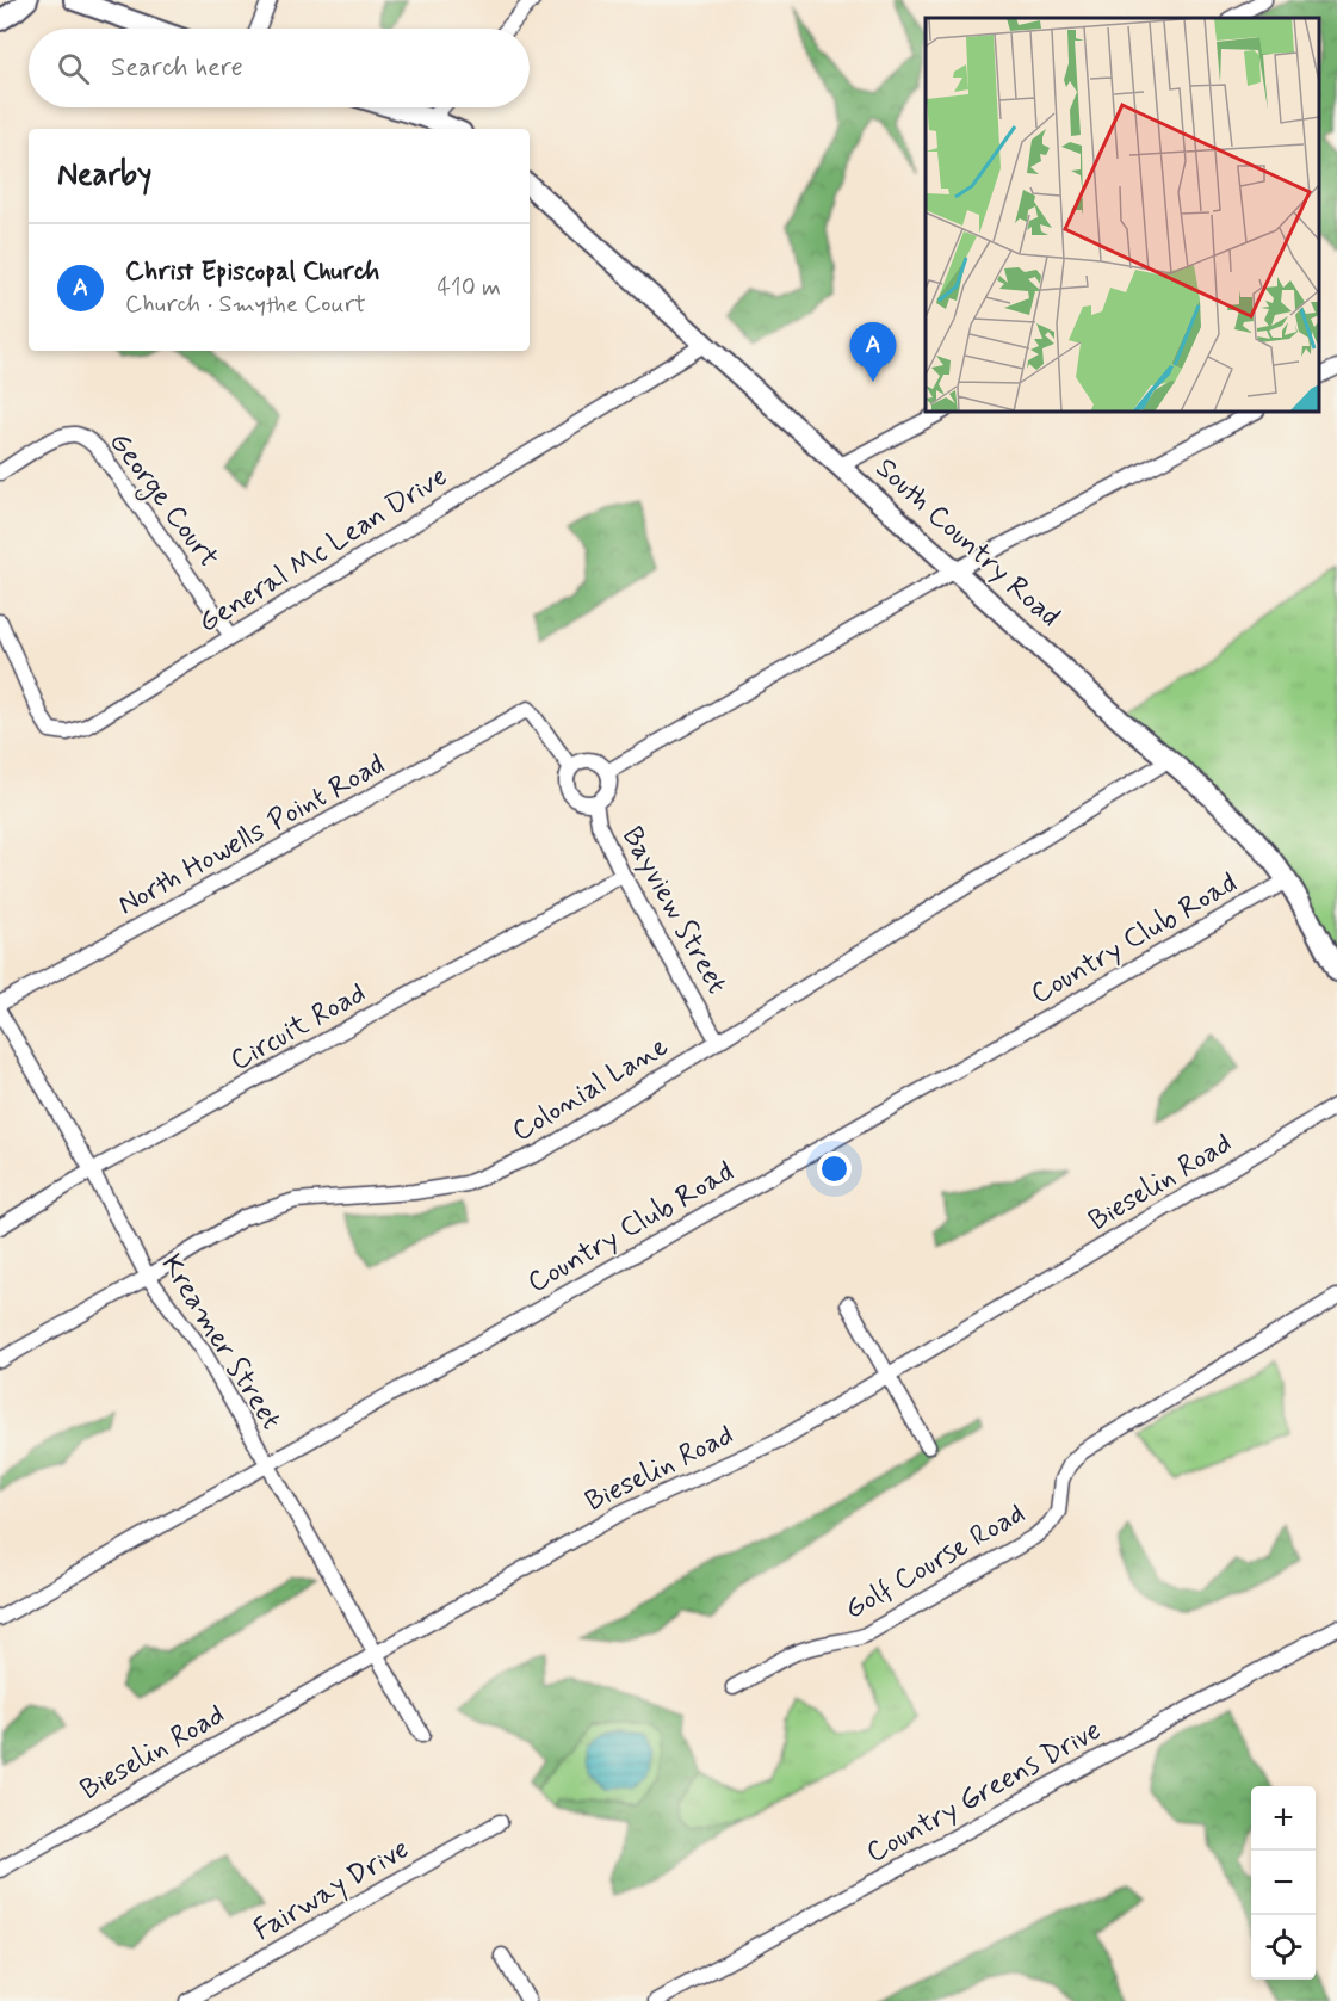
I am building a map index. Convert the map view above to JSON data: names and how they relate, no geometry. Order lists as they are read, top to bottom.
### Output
{
  "streets": {
    "main road": ["South Country Road"],
    "street": [
      "George Court",
      "General Mc Lean Drive",
      "North Howells Point Road",
      "Bayview Street",
      "Country Club Road",
      "Circuit Road",
      "Colonial Lane",
      "Bieselin Road",
      "Kreamer Street",
      "Golf Course Road",
      "Country Greens Drive",
      "Fairway Drive"
    ]
  },
  "crossings": [
    ["George Court", "General Mc Lean Drive"],
    ["South Country Road", "General Mc Lean Drive"],
    ["South Country Road", "Country Club Road"],
    ["South Country Road", "Colonial Lane"],
    ["North Howells Point Road", "Bayview Street"],
    ["Bayview Street", "Circuit Road"],
    ["Bayview Street", "Colonial Lane"],
    ["Country Club Road", "Kreamer Street"],
    ["Circuit Road", "Kreamer Street"],
    ["Colonial Lane", "Kreamer Street"],
    ["Bieselin Road", "Kreamer Street"]
  ],
  "page": {
    "search": "Search here",
    "heading": "Nearby",
    "list": [
      {
        "mark": "A",
        "name": "Christ Episcopal Church",
        "note": "Church · Smythe Court",
        "value": "410 m"
      }
    ],
    "pins": "A",
    "map_buttons": ["+", "−"]
  }
}
